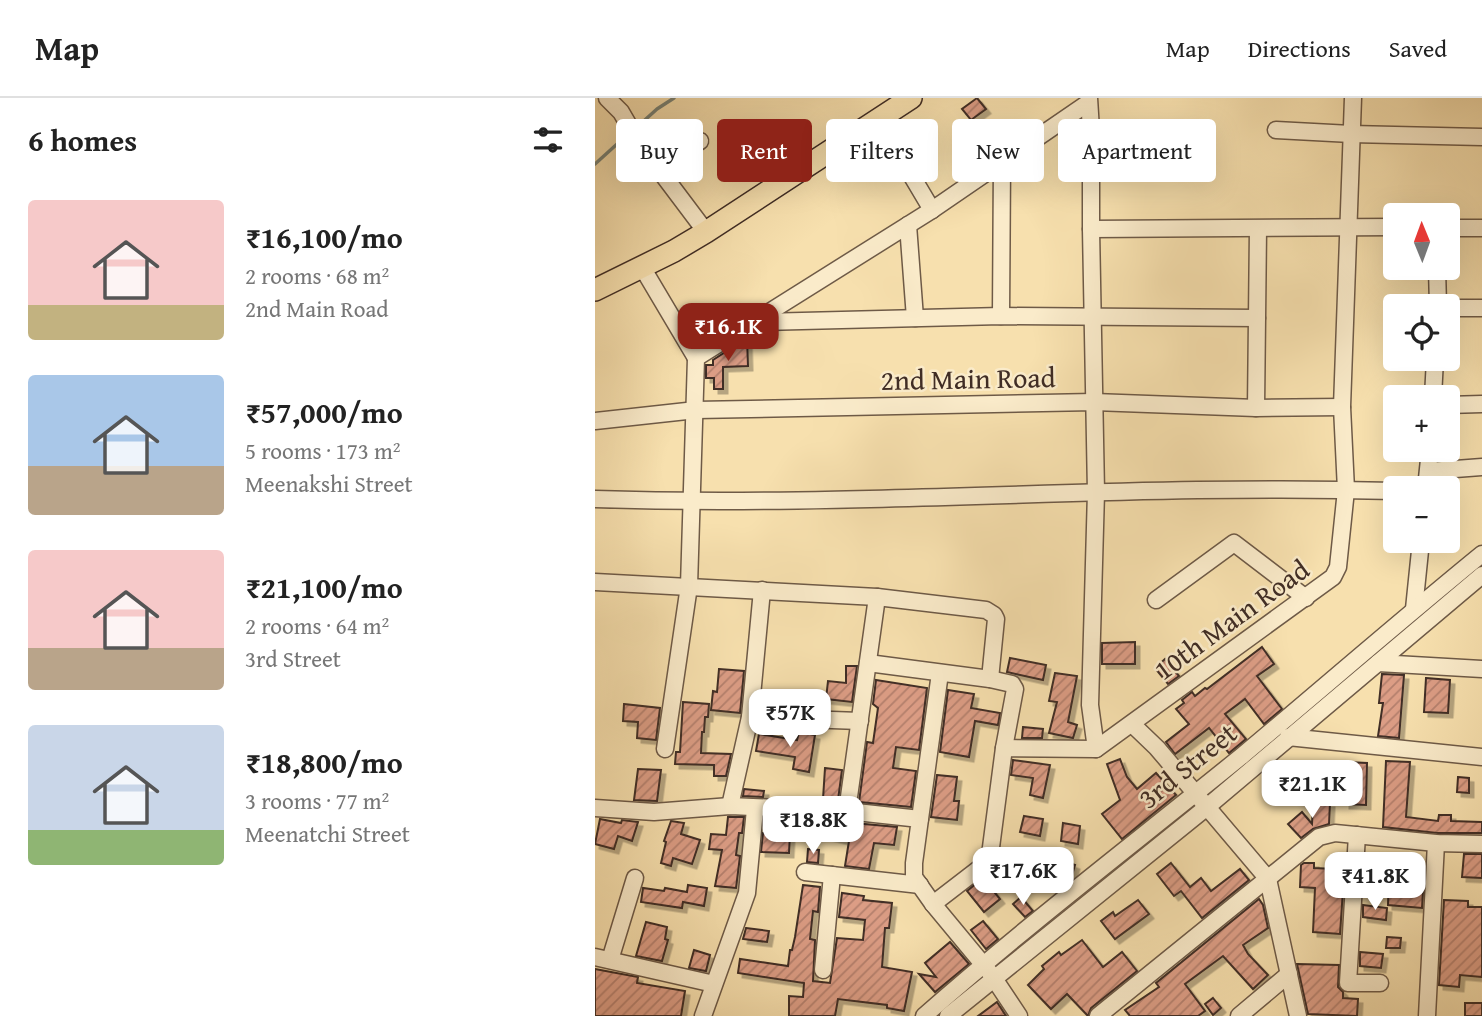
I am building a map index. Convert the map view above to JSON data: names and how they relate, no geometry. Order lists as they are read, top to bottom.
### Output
{
  "streets": {
    "street": ["2nd Main Road", "10th Main Road", "3rd Street"]
  },
  "crossings": [
    ["2nd Main Road", "10th Main Road"]
  ],
  "north": "top",
  "page": {
    "header": "Map",
    "nav": ["Map", "Directions", "Saved"],
    "heading": "6 homes",
    "chip": [
      "Buy",
      "Rent",
      "Filters",
      "New",
      "Apartment"
    ],
    "list": [
      {
        "name": "₹16,100/mo",
        "note": "2 rooms · 68 m² · 2nd Main Road"
      },
      {
        "name": "₹57,000/mo",
        "note": "5 rooms · 173 m² · Meenakshi Street"
      },
      {
        "name": "₹21,100/mo",
        "note": "2 rooms · 64 m² · 3rd Street"
      },
      {
        "name": "₹18,800/mo",
        "note": "3 rooms · 77 m² · Meenatchi Street"
      }
    ],
    "map_buttons": ["+", "−"],
    "price": [
      "₹16.1K",
      "₹57K",
      "₹21.1K",
      "₹18.8K",
      "₹17.6K",
      "₹41.8K"
    ]
  }
}
